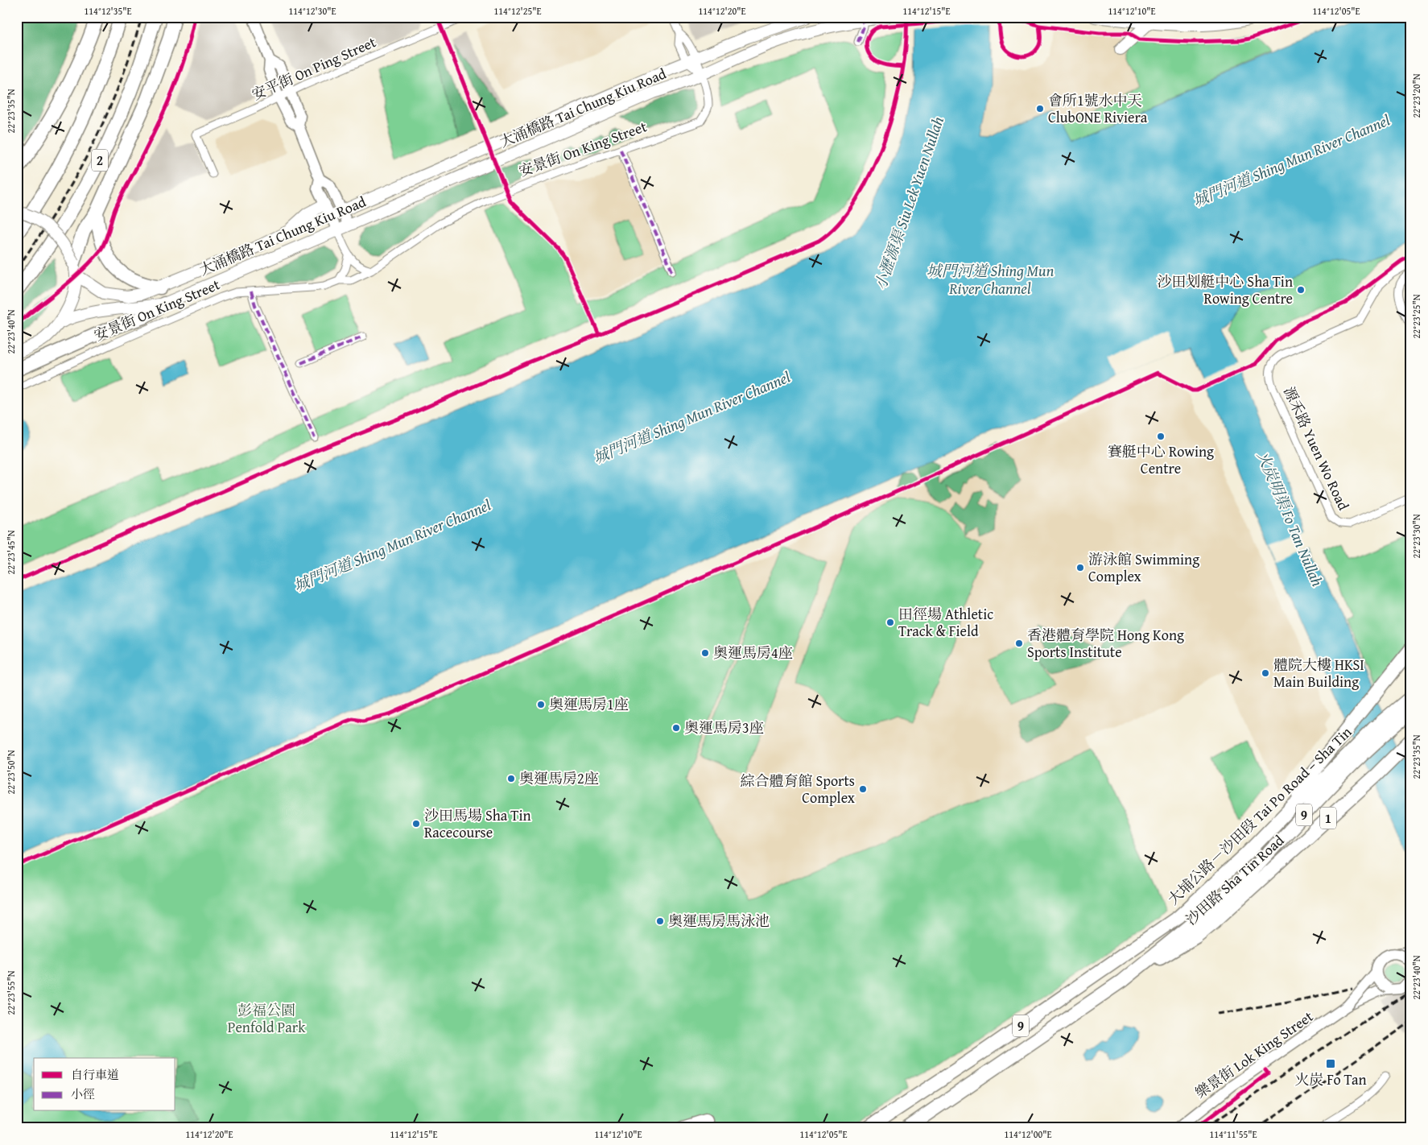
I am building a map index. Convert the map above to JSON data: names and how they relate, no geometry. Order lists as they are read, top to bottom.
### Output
{
  "streets": {
    "highway": [
      "2",
      "9",
      "大埔公路－沙田段 Tai Po Road – Sha Tin",
      "1",
      "沙田路 Sha Tin Road"
    ],
    "main road": ["大涌橋路 Tai Chung Kiu Road"],
    "street": [
      "安平街 On Ping Street",
      "安景街 On King Street",
      "源禾路 Yuen Wo Road",
      "樂景街 Lok King Street"
    ]
  },
  "crossings": [
    ["大涌橋路 Tai Chung Kiu Road", "安景街 On King Street"],
    ["大埔公路－沙田段 Tai Po Road – Sha Tin", "沙田路 Sha Tin Road"]
  ],
  "water": ["城門河道 Shing Mun River Channel", "小瀝源渠 Siu Lek Yuen Nullah", "火炭明渠 Fo Tan Nullah"],
  "parks": ["彭福公園 Penfold Park"],
  "places": {
    "other": [
      "會所1號水中天 ClubONE Riviera",
      "沙田划艇中心 Sha Tin Rowing Centre",
      "賽艇中心 Rowing Centre",
      "游泳館 Swimming Complex",
      "田徑場 Athletic Track & Field",
      "香港體育學院 Hong Kong Sports Institute",
      "奧運馬房4座",
      "體院大樓 HKSI Main Building",
      "奧運馬房1座",
      "奧運馬房3座",
      "奧運馬房2座",
      "綜合體育館 Sports Complex",
      "沙田馬場 Sha Tin Racecourse",
      "奧運馬房馬泳池"
    ],
    "transit": ["火炭 Fo Tan"]
  },
  "legend": ["自行車道", "小徑"],
  "coordinates": [
    "114°12'35\"E",
    "114°12'30\"E",
    "114°12'25\"E",
    "114°12'20\"E",
    "114°12'15\"E",
    "114°12'10\"E",
    "114°12'05\"E",
    "22°23'20\"N",
    "22°23'35\"N",
    "22°23'25\"N",
    "22°23'40\"N",
    "22°23'30\"N",
    "22°23'45\"N",
    "22°23'50\"N",
    "22°23'55\"N",
    "114°12'00\"E",
    "114°11'55\"E"
  ]
}
